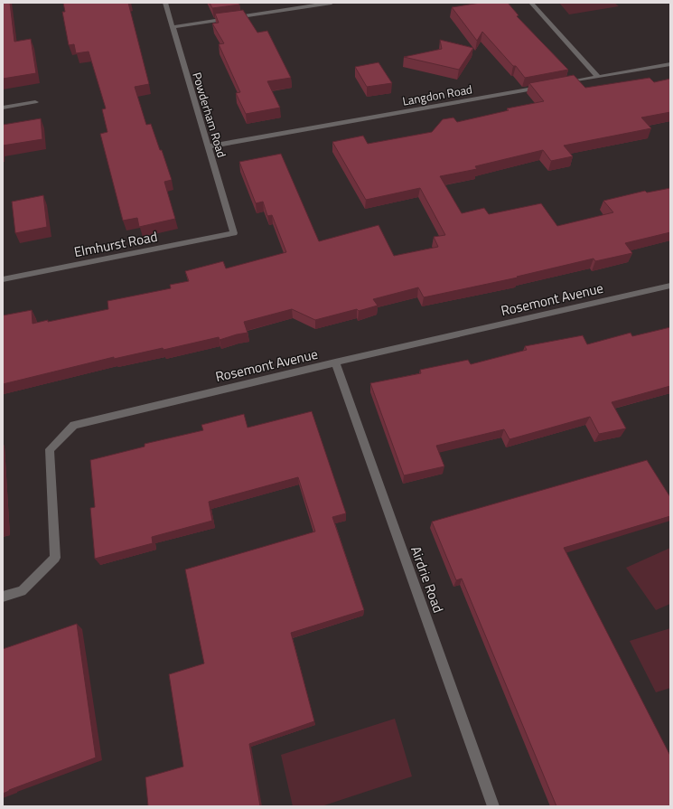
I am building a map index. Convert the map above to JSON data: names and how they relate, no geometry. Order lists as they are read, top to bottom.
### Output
{
  "streets": {
    "street": [
      "Langdon Road",
      "Powderham Road",
      "Elmhurst Road",
      "Rosemont Avenue",
      "Airdrie Road"
    ]
  },
  "crossings": [
    ["Langdon Road", "Powderham Road"],
    ["Powderham Road", "Elmhurst Road"],
    ["Rosemont Avenue", "Airdrie Road"]
  ]
}
